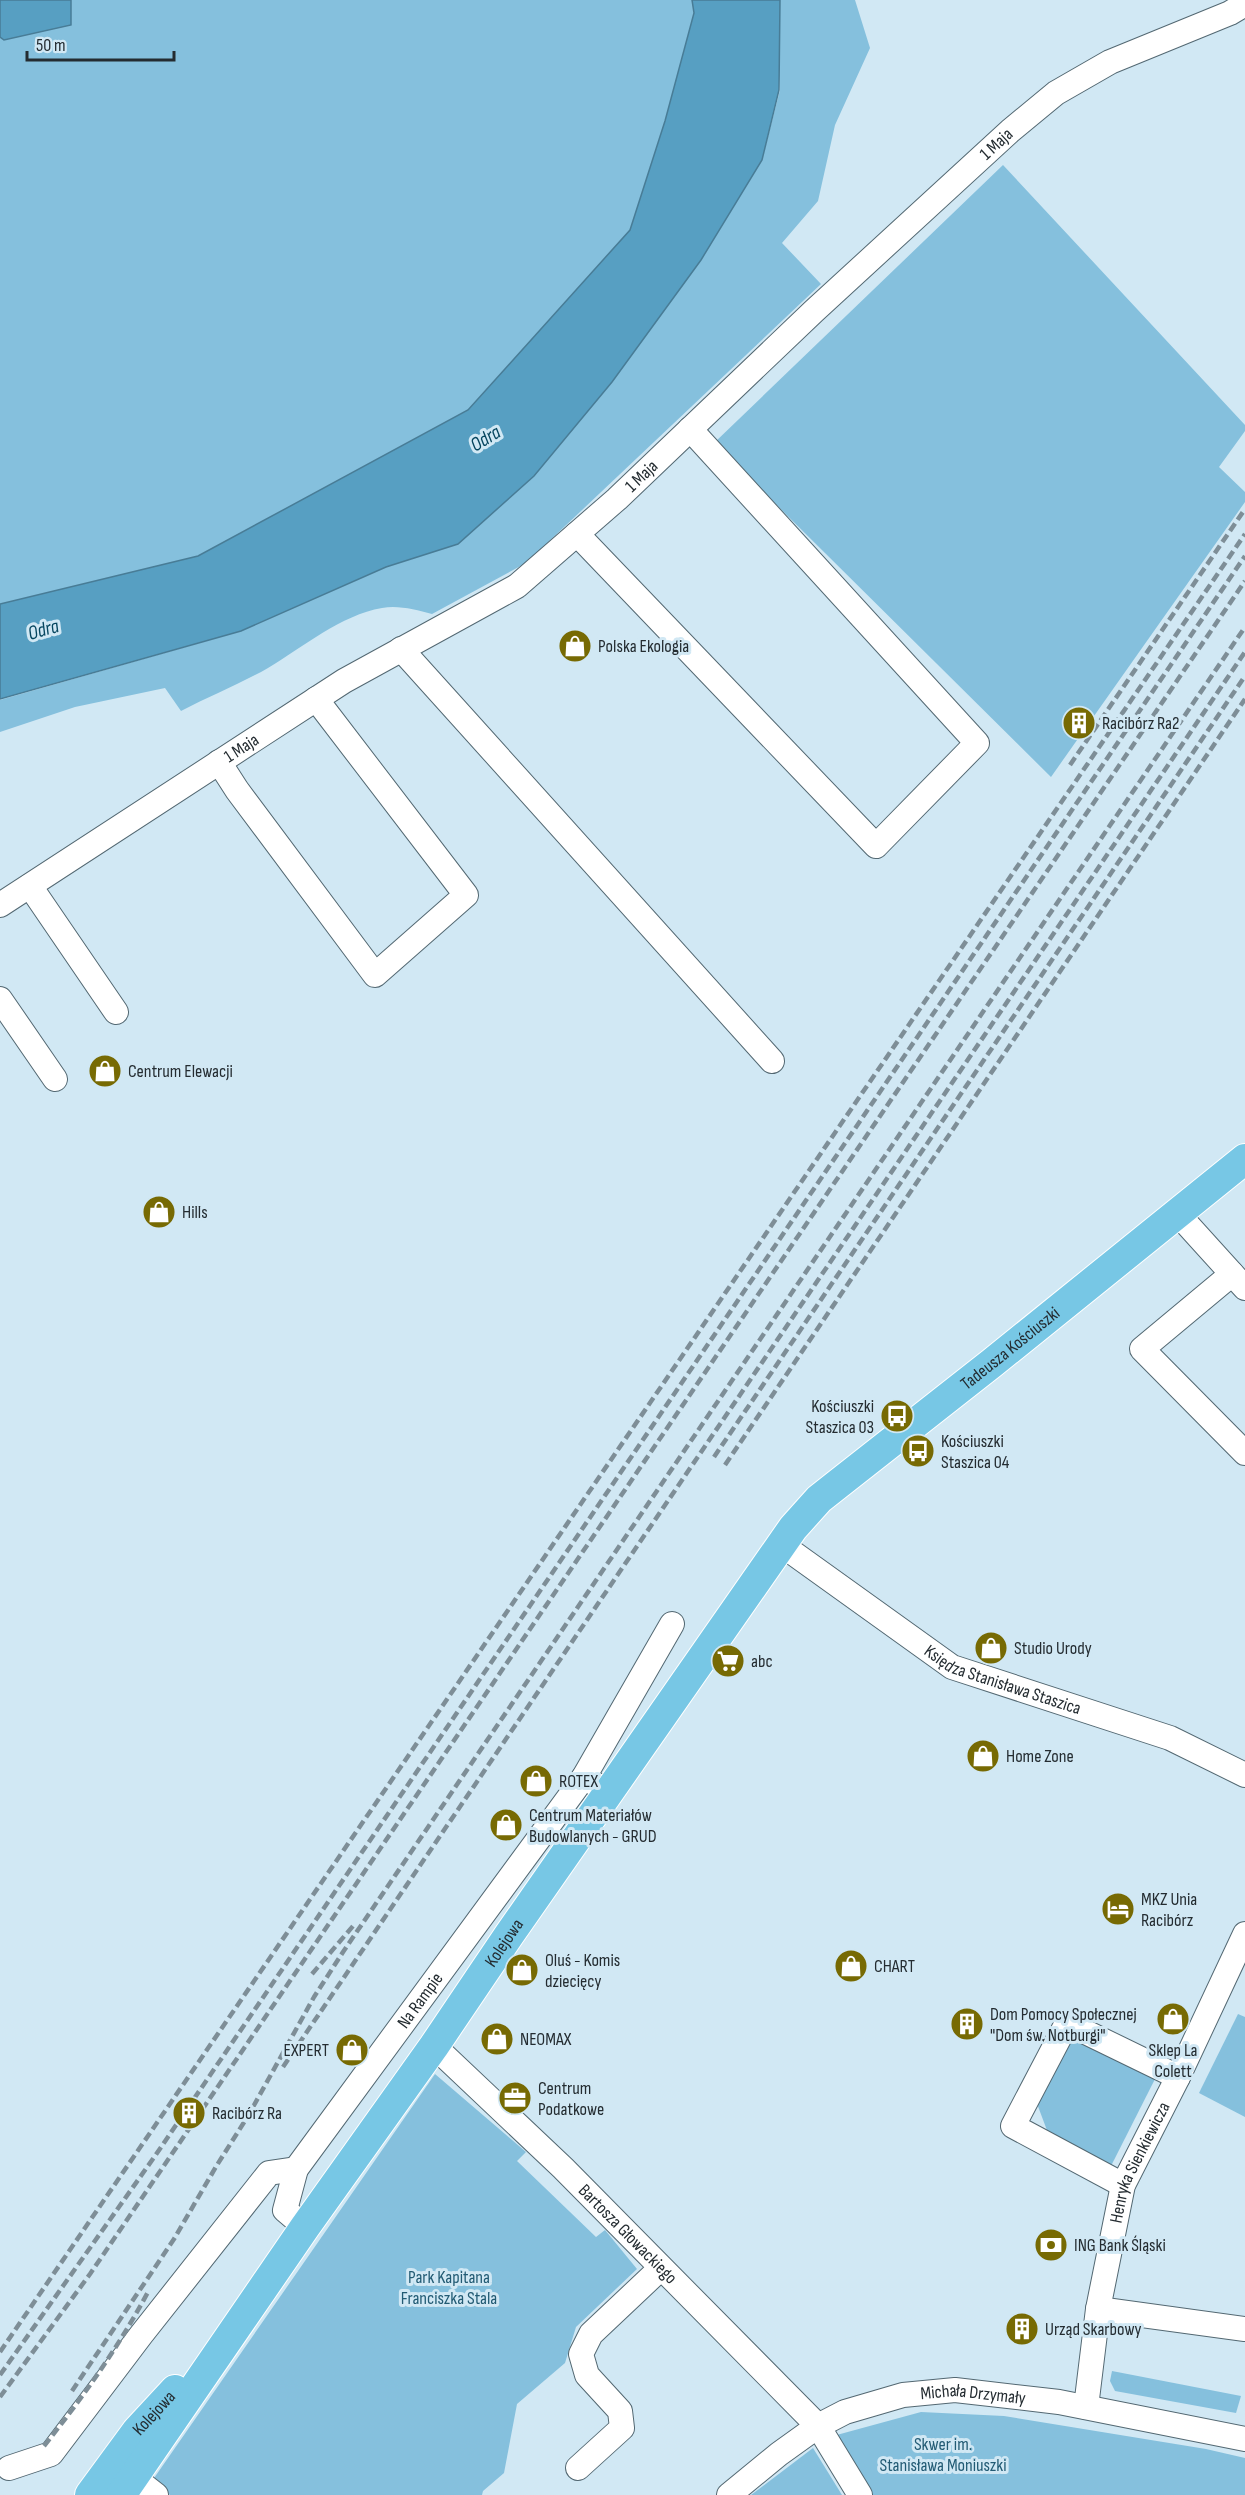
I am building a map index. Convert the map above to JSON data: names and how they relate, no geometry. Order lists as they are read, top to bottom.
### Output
{
  "streets": {
    "main road": ["Tadeusza Kościuszki", "Kolejowa"],
    "street": [
      "1 Maja",
      "Księdza Stanisława Staszica",
      "Na Rampie",
      "Henryka Sienkiewicza",
      "Bartosza Głowackiego",
      "Michała Drzymały"
    ]
  },
  "crossings": [
    ["Tadeusza Kościuszki", "Księdza Stanisława Staszica"],
    ["Tadeusza Kościuszki", "Kolejowa"],
    ["Księdza Stanisława Staszica", "Kolejowa"],
    ["Kolejowa", "Na Rampie"],
    ["Kolejowa", "Bartosza Głowackiego"],
    ["Henryka Sienkiewicza", "Michała Drzymały"],
    ["Bartosza Głowackiego", "Michała Drzymały"]
  ],
  "water": ["Odra"],
  "parks": ["Park Kapitana Franciszka Stala", "Skwer im. Stanisława Moniuszki"],
  "places": {
    "shop": [
      "Polska Ekologia",
      "Centrum Elewacji",
      "Hills",
      "Studio Urody",
      "Home Zone",
      "ROTEX",
      "Centrum Materiałów Budowlanych - GRUD",
      "CHART",
      "Oluś - Komis dziecięcy",
      "Sklep La Colett",
      "NEOMAX",
      "EXPERT"
    ],
    "building": [
      "Racibórz Ra2",
      "Dom Pomocy Społecznej \"Dom św. Notburgi\"",
      "Racibórz Ra",
      "Urząd Skarbowy"
    ],
    "bus stop": ["Kościuszki Staszica 03", "Kościuszki Staszica 04"],
    "supermarket": ["abc"],
    "hotel": ["MKZ Unia Racibórz"],
    "office": ["Centrum Podatkowe"],
    "bank": ["ING Bank Śląski"]
  },
  "scale_bar": "50 m"
}
